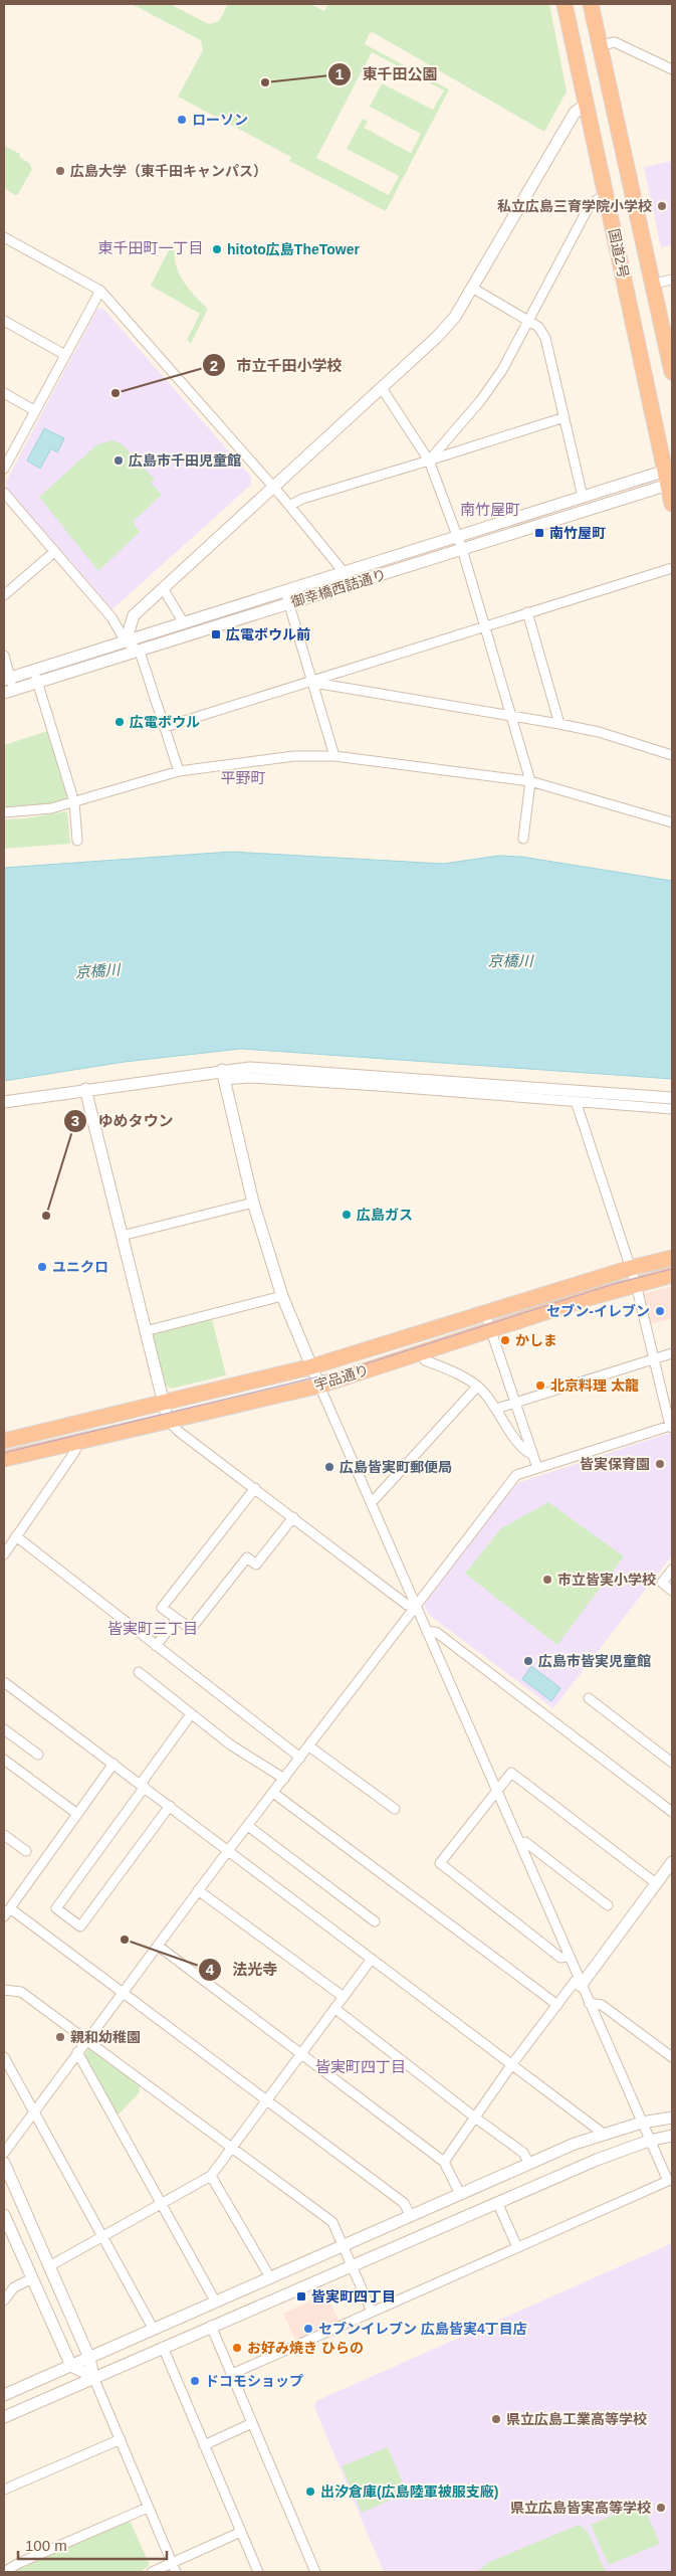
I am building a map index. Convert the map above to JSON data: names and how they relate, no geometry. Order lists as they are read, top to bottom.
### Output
{
  "streets": {
    "highway": ["国道2号", "宇品通り"],
    "street": ["御幸橋西詰通り"]
  },
  "crossings": [
    ["国道2号", "御幸橋西詰通り"]
  ],
  "districts": [
    "東千田町一丁目",
    "南竹屋町",
    "平野町",
    "皆実町三丁目",
    "皆実町四丁目"
  ],
  "water": ["京橋川"],
  "places": {
    "other": [
      "東千田公園",
      "ローソン",
      "広島大学（東千田キャンパス）",
      "私立広島三育学院小学校",
      "hitoto広島TheTower",
      "市立千田小学校",
      "広島市千田児童館",
      "広電ボウル",
      "広島ガス",
      "ゆめタウン",
      "ユニクロ",
      "セブン-イレブン",
      "かしま",
      "北京料理 太龍",
      "皆実保育園",
      "広島皆実町郵便局",
      "市立皆実小学校",
      "広島市皆実児童館",
      "法光寺",
      "親和幼稚園",
      "セブンイレブン 広島皆実4丁目店",
      "お好み焼き ひらの",
      "ドコモショップ",
      "県立広島工業高等学校",
      "出汐倉庫(広島陸軍被服支廠)",
      "県立広島皆実高等学校"
    ],
    "transit": ["南竹屋町", "広電ボウル前", "皆実町四丁目"]
  },
  "scale_bar": "100 m"
}
